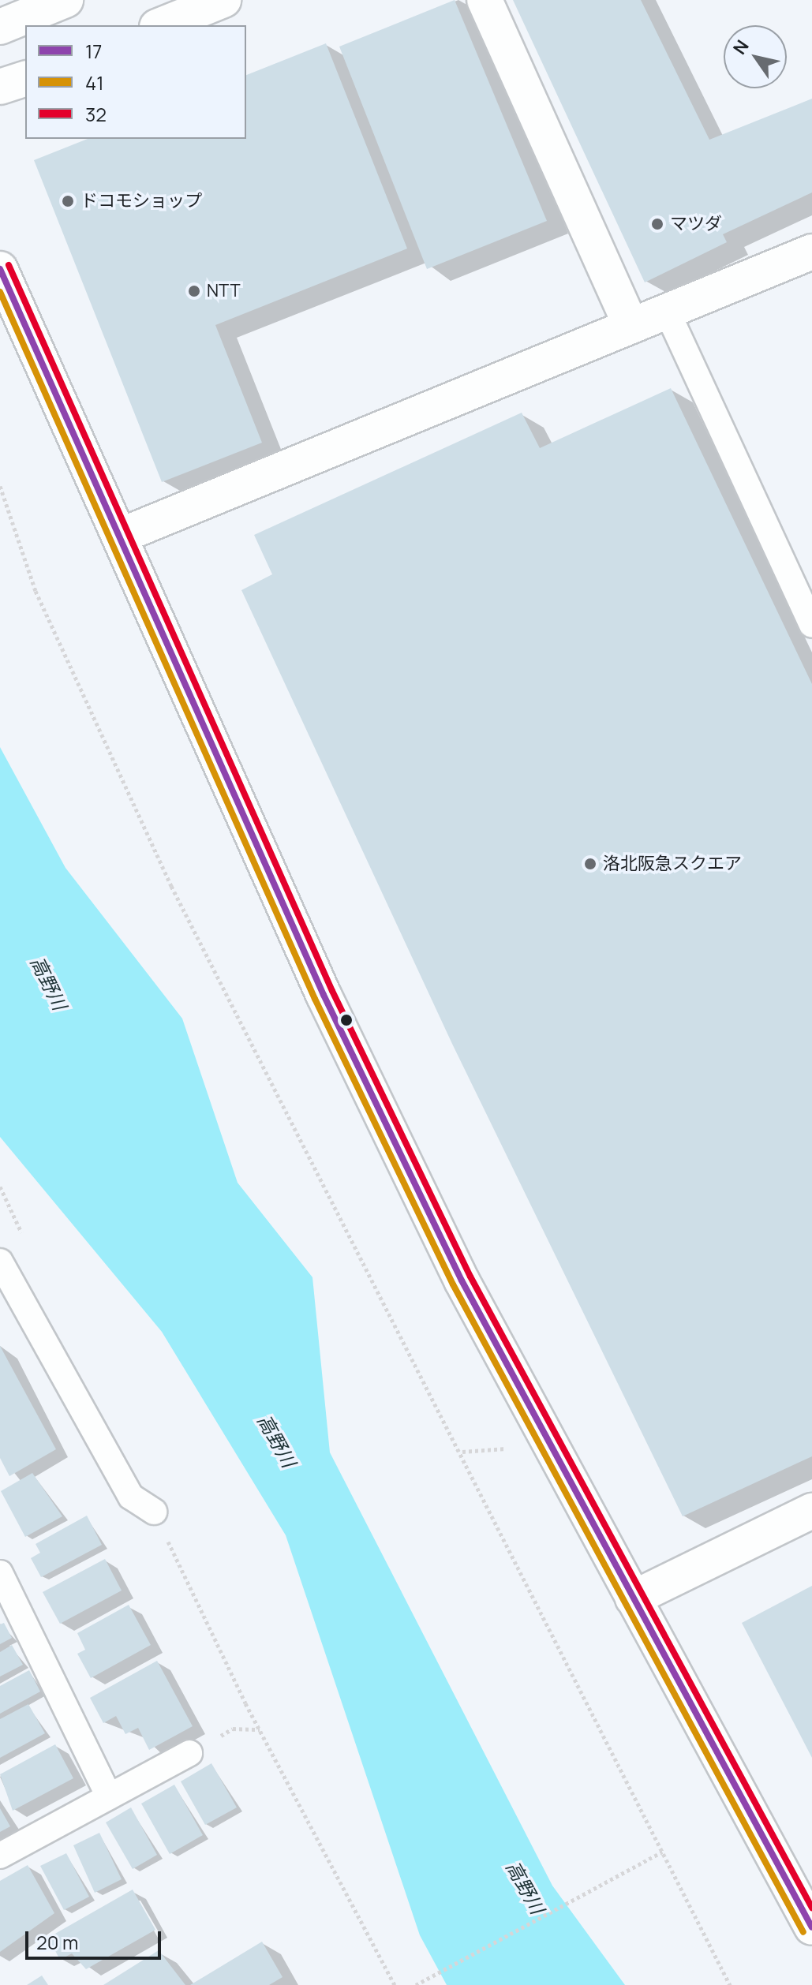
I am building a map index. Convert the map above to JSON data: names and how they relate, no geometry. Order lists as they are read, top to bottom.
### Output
{
  "water": ["高野川"],
  "places": [
    "ドコモショップ",
    "マツダ",
    "NTT",
    "洛北阪急スクエア"
  ],
  "lines": ["transit line 32", "transit line 17", "transit line 41"],
  "legend": ["17", "41", "32"],
  "scale_bar": "20 m",
  "north": "top left"
}
